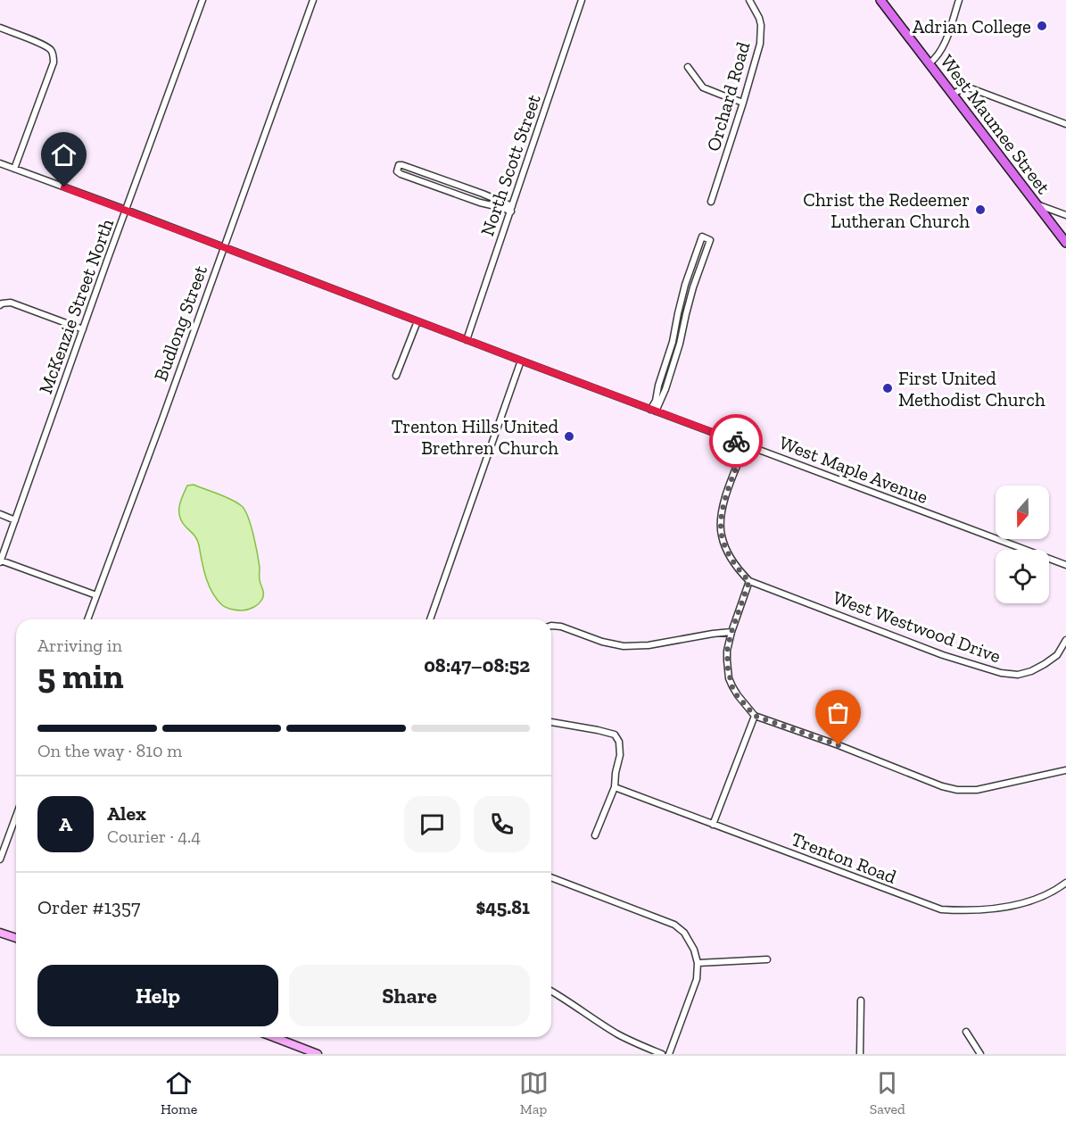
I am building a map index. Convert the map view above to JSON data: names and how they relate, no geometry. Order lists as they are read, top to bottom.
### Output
{
  "streets": {
    "main road": ["West Maumee Street"],
    "street": [
      "Orchard Road",
      "North Scott Street",
      "McKenzie Street North",
      "Budlong Street",
      "West Maple Avenue",
      "West Westwood Drive",
      "Trenton Road"
    ]
  },
  "crossings": [
    ["North Scott Street", "West Maple Avenue"],
    ["McKenzie Street North", "West Maple Avenue"],
    ["Budlong Street", "West Maple Avenue"]
  ],
  "places": [
    "Adrian College",
    "Christ the Redeemer Lutheran Church",
    "First United Methodist Church",
    "Trenton Hills United Brethren Church"
  ],
  "north": "bottom",
  "page": {
    "heading": ["5 min", "Arriving in", "08:47–08:52"],
    "panel": [
      "Alex",
      "Courier · 4.4",
      "Order #1357",
      "$45.81"
    ],
    "bar": "On the way · 810 m",
    "round": "A",
    "buttons": ["Help", "Share"],
    "tabs": ["Home", "Map", "Saved"]
  }
}
